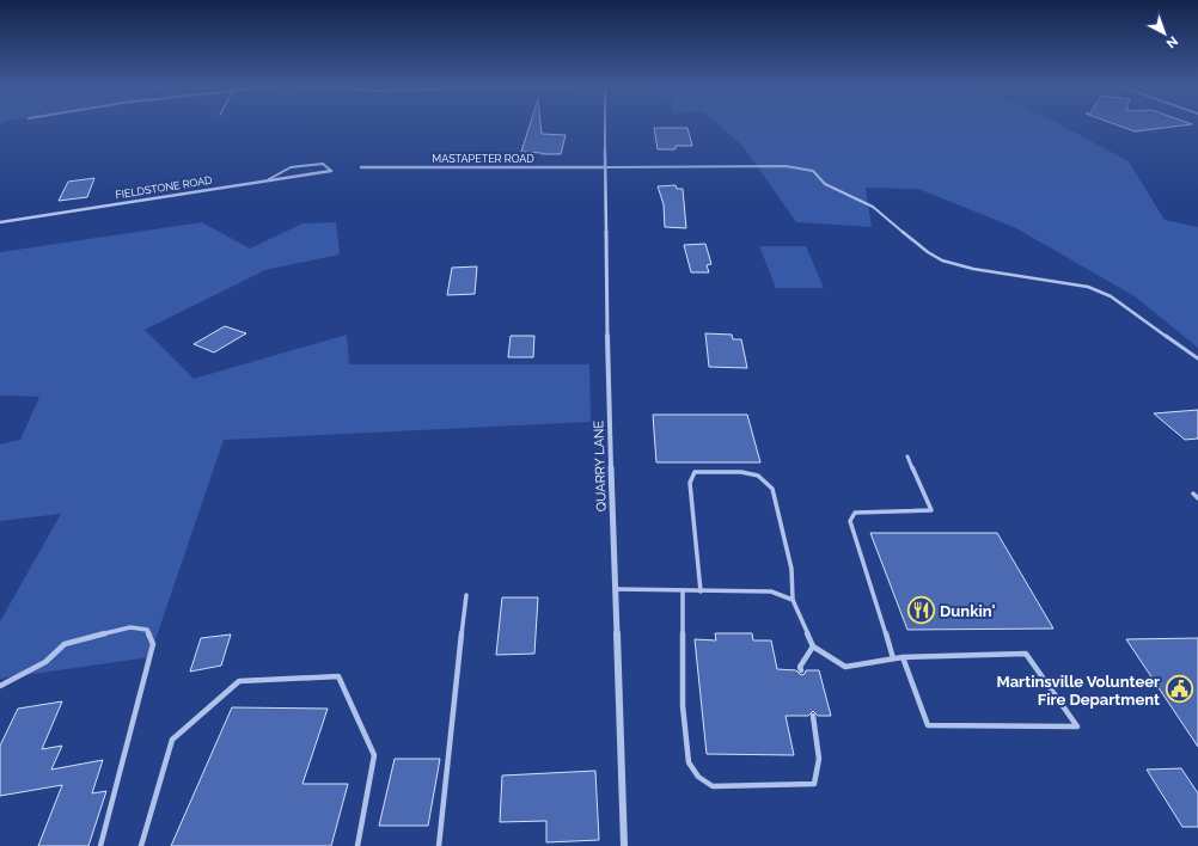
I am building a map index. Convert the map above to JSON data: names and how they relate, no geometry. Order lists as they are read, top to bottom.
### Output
{
  "streets": {
    "street": ["MASTAPETER ROAD", "FIELDSTONE ROAD", "QUARRY LANE"]
  },
  "crossings": [
    ["MASTAPETER ROAD", "QUARRY LANE"]
  ],
  "places": {
    "restaurant": ["Dunkin'"],
    "public building": ["Martinsville Volunteer Fire Department"]
  },
  "north": "bottom right"
}
